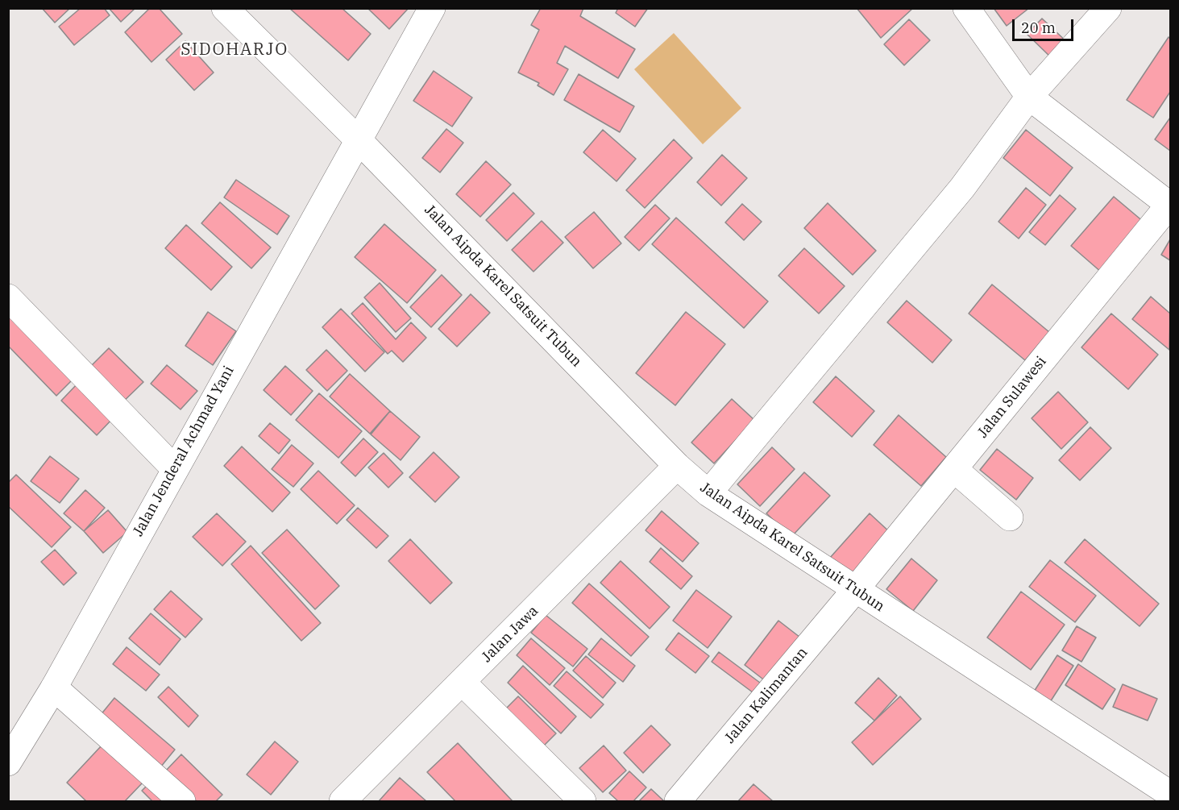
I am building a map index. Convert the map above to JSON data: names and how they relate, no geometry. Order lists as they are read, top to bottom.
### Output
{
  "streets": {
    "street": [
      "Jalan Aipda Karel Satsuit Tubun",
      "Jalan Sulawesi",
      "Jalan Jenderal Achmad Yani",
      "Jalan Jawa",
      "Jalan Kalimantan"
    ]
  },
  "crossings": [
    ["Jalan Aipda Karel Satsuit Tubun", "Jalan Sulawesi"],
    ["Jalan Aipda Karel Satsuit Tubun", "Jalan Jenderal Achmad Yani"],
    ["Jalan Aipda Karel Satsuit Tubun", "Jalan Jawa"],
    ["Jalan Aipda Karel Satsuit Tubun", "Jalan Kalimantan"],
    ["Jalan Sulawesi", "Jalan Kalimantan"]
  ],
  "districts": ["SIDOHARJO"],
  "scale_bar": "20 m"
}
